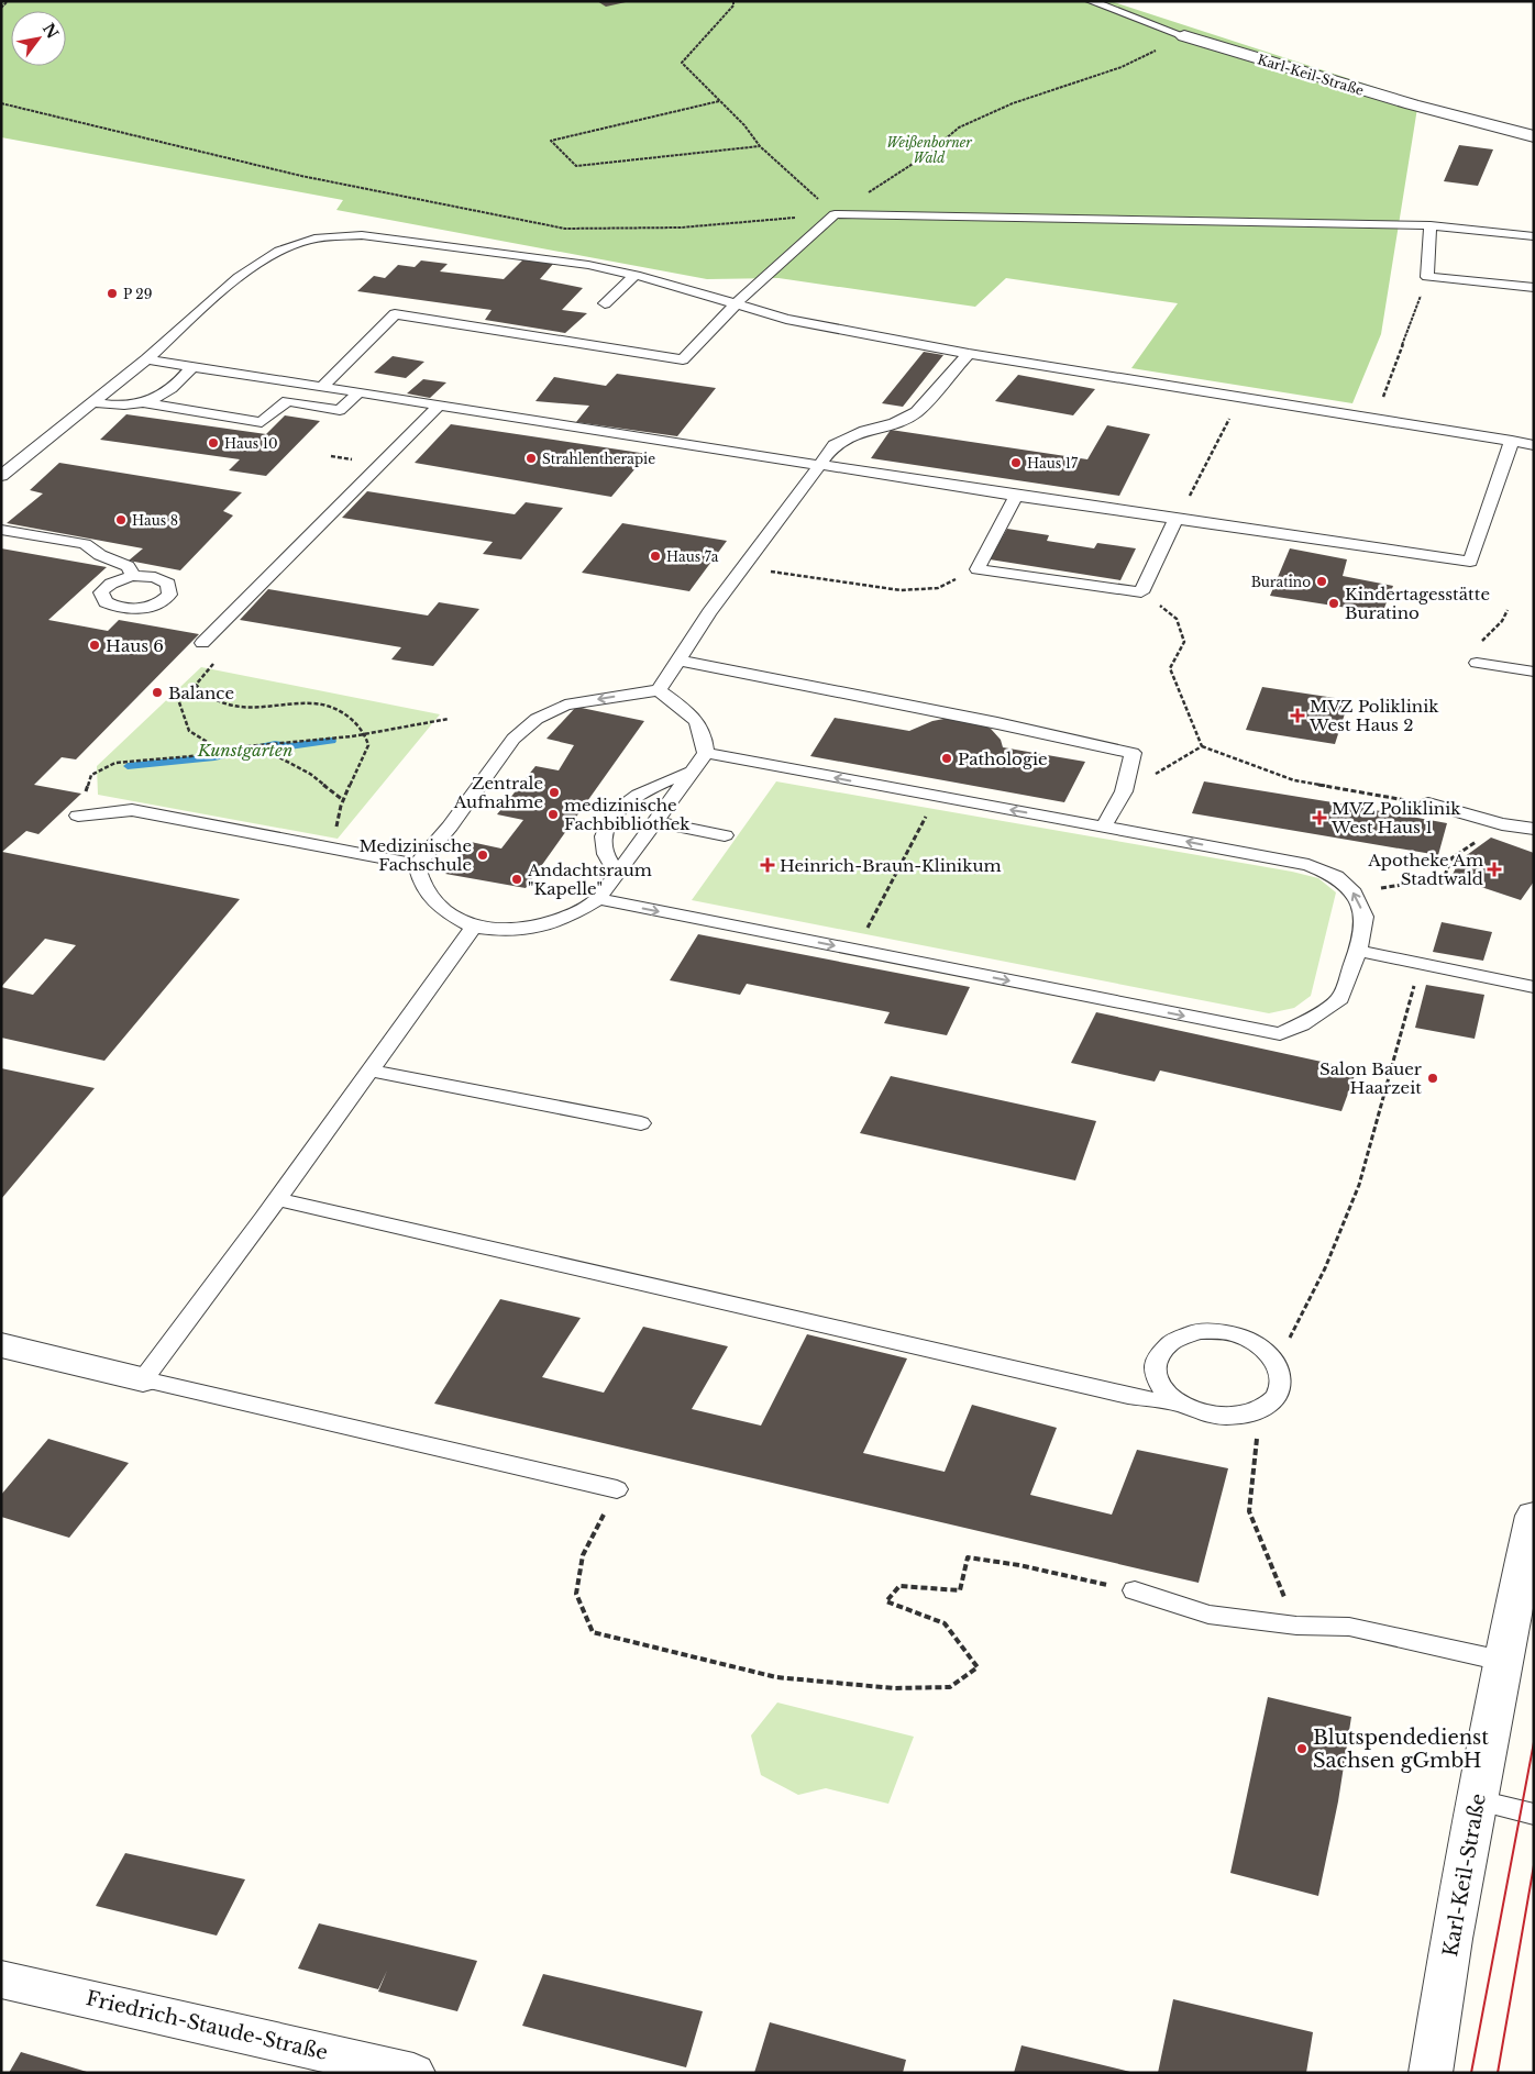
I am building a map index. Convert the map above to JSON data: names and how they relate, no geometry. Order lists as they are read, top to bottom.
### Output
{
  "streets": {
    "street": ["Karl-Keil-Straße", "Friedrich-Staude-Straße"]
  },
  "parks": ["Weißenborner Wald", "Kunstgarten"],
  "places": {
    "other": [
      "P 29",
      "Haus 10",
      "Strahlentherapie",
      "Haus 17",
      "Haus 8",
      "Haus 7a",
      "Buratino",
      "Kindertagesstätte Buratino",
      "Haus 6",
      "Balance",
      "Pathologie",
      "Zentrale Aufnahme",
      "medizinische Fachbibliothek",
      "Medizinische Fachschule",
      "Andachtsraum \"Kapelle\"",
      "Salon Bauer Haarzeit",
      "Blutspendedienst Sachsen gGmbH"
    ],
    "health": [
      "MVZ Poliklinik West Haus 2",
      "MVZ Poliklinik West Haus 1",
      "Heinrich-Braun-Klinikum",
      "Apotheke Am Stadtwald"
    ]
  },
  "north": "top right"
}
